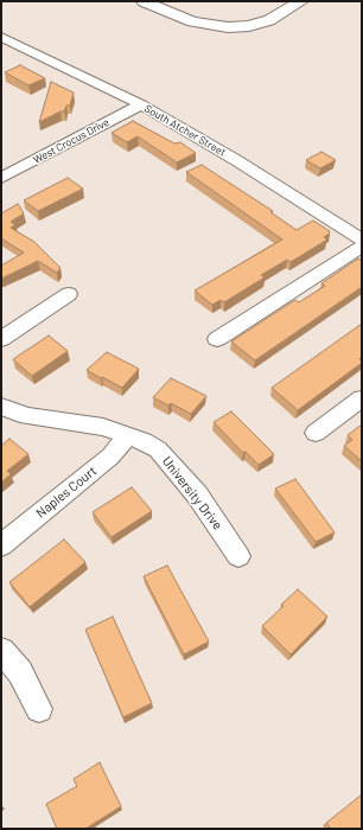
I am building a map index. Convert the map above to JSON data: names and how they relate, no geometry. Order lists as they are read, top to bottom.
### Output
{
  "streets": {
    "street": [
      "South Atcher Street",
      "West Crocus Drive",
      "Naples Court",
      "University Drive"
    ]
  },
  "crossings": [
    ["South Atcher Street", "West Crocus Drive"],
    ["Naples Court", "University Drive"]
  ]
}
